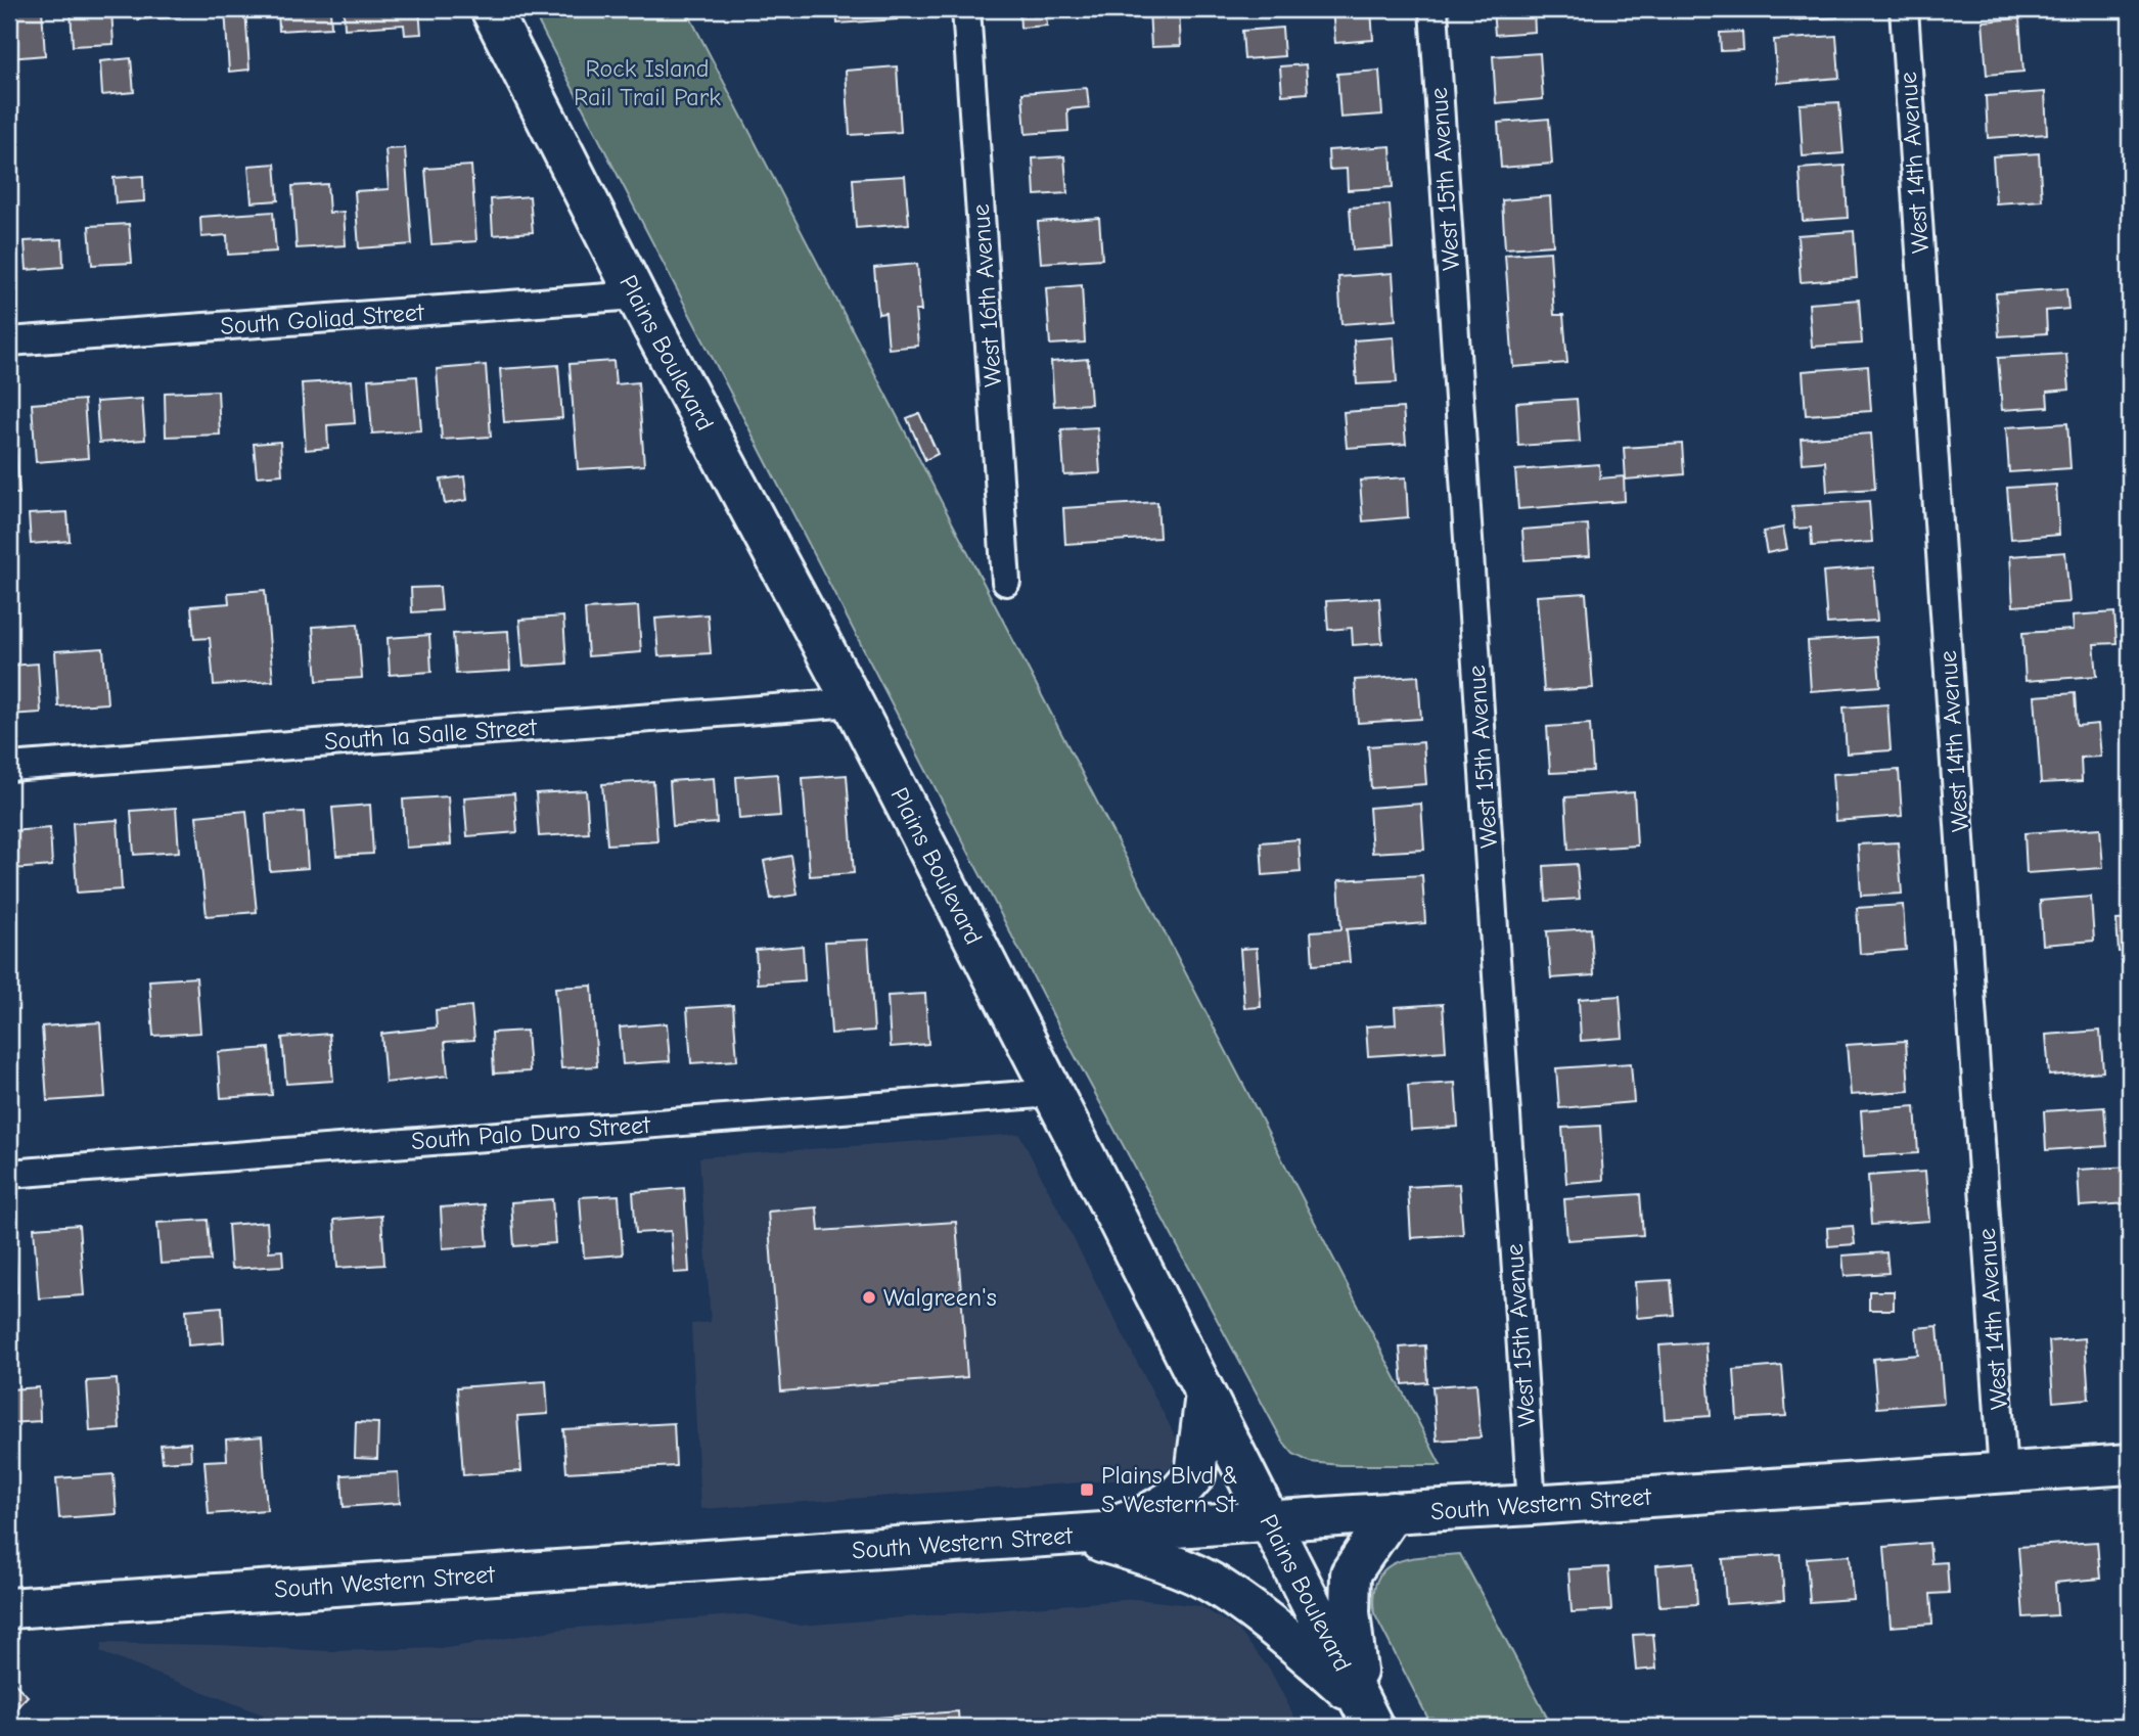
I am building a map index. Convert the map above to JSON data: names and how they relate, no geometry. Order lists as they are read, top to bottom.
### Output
{
  "streets": {
    "main road": ["Plains Boulevard", "South Western Street"],
    "street": [
      "West 14th Avenue",
      "West 15th Avenue",
      "West 16th Avenue",
      "South Goliad Street",
      "South la Salle Street",
      "South Palo Duro Street"
    ]
  },
  "crossings": [
    ["West 14th Avenue", "South Western Street"],
    ["West 15th Avenue", "South Western Street"],
    ["South Goliad Street", "Plains Boulevard"],
    ["Plains Boulevard", "South la Salle Street"],
    ["Plains Boulevard", "South Palo Duro Street"],
    ["Plains Boulevard", "South Western Street"]
  ],
  "parks": ["Rock Island Rail Trail Park"],
  "places": {
    "other": ["Walgreen's"],
    "transit": ["Plains Blvd & S Western St"]
  }
}
